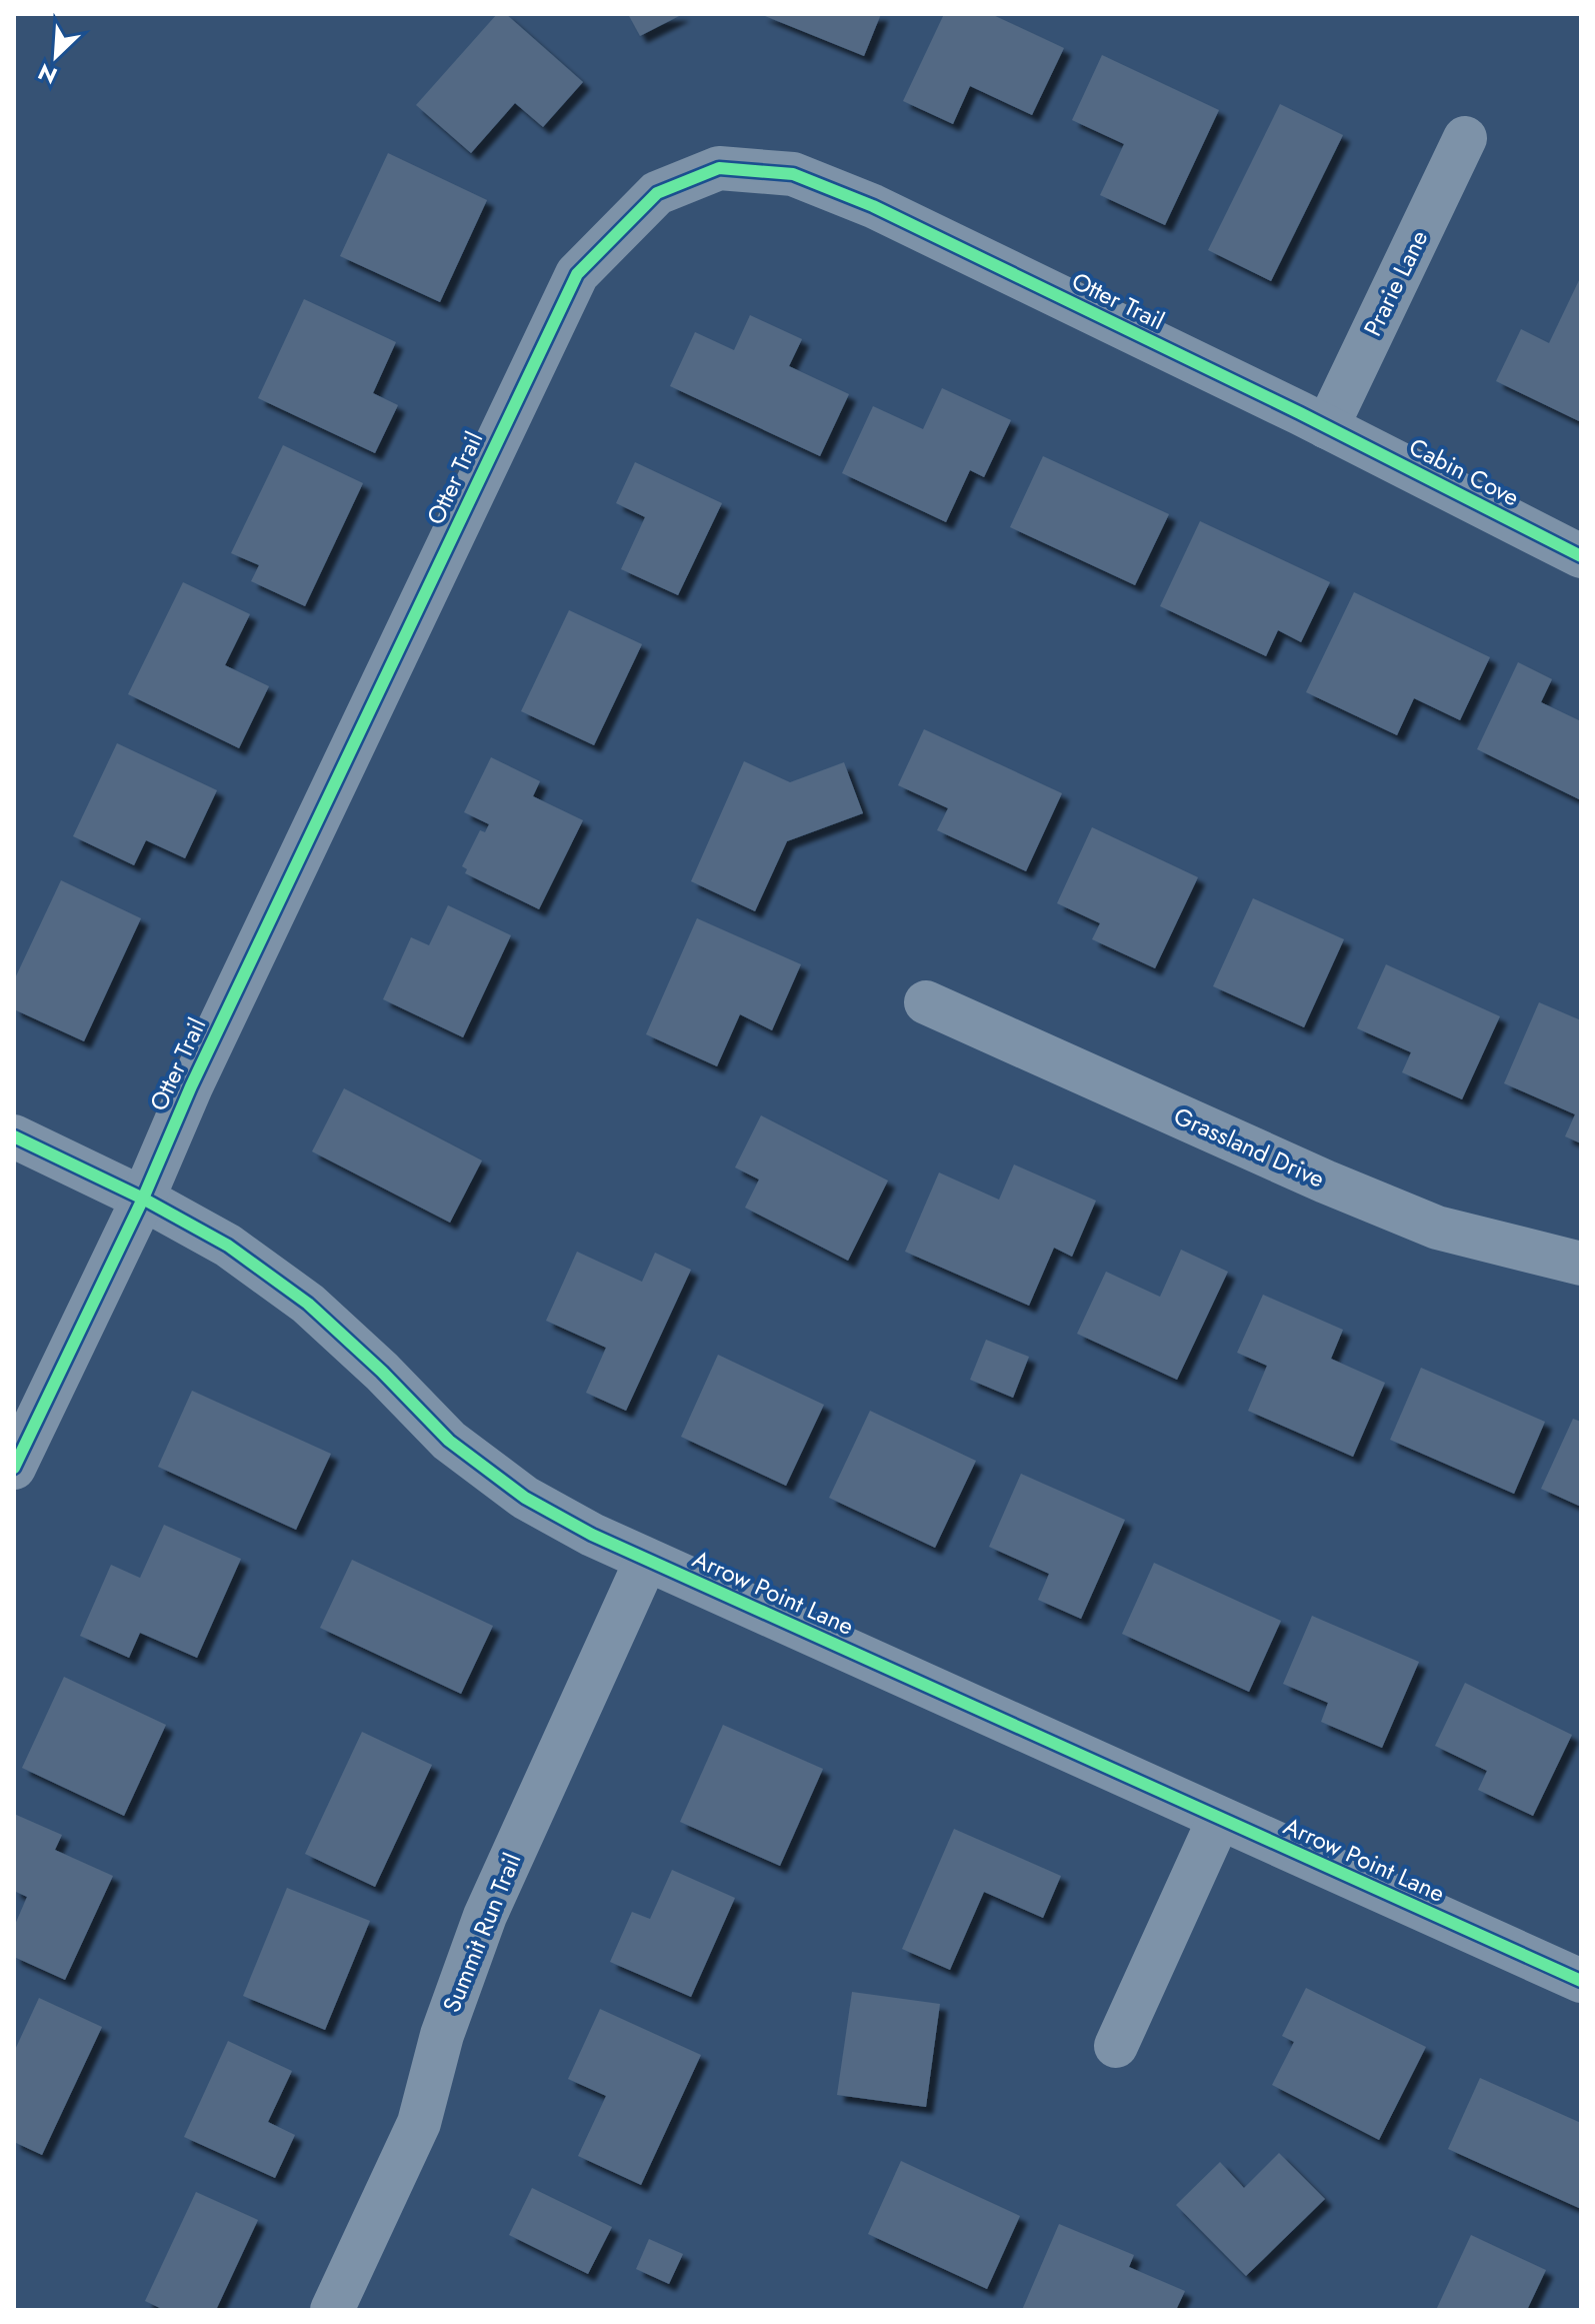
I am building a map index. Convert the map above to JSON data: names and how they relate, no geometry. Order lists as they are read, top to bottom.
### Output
{
  "streets": {
    "street": [
      "Prarie Lane",
      "Otter Trail",
      "Cabin Cove",
      "Grassland Drive",
      "Arrow Point Lane",
      "Summit Run Trail"
    ]
  },
  "crossings": [
    ["Prarie Lane", "Otter Trail"],
    ["Prarie Lane", "Cabin Cove"],
    ["Otter Trail", "Cabin Cove"],
    ["Otter Trail", "Arrow Point Lane"],
    ["Arrow Point Lane", "Summit Run Trail"]
  ],
  "north": "bottom left"
}
